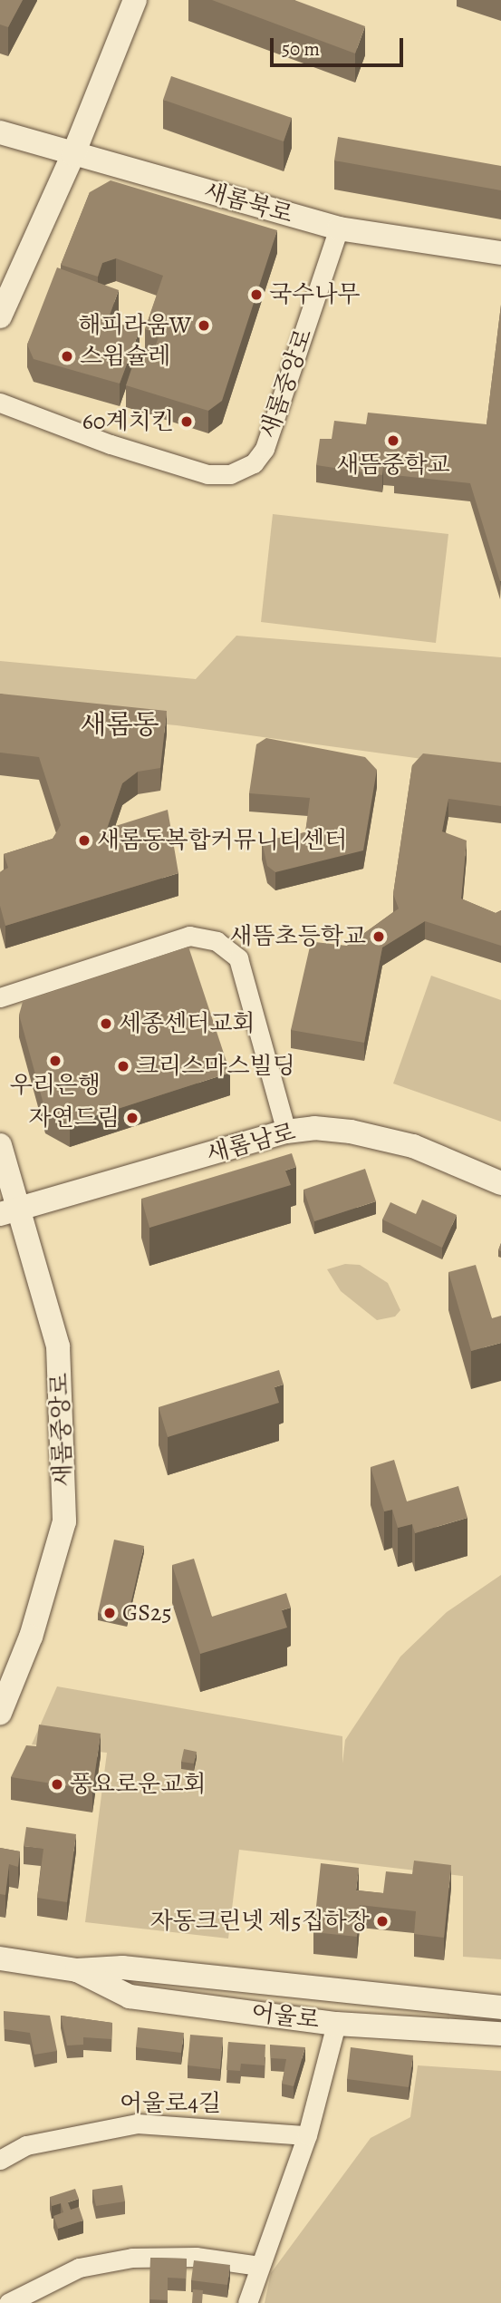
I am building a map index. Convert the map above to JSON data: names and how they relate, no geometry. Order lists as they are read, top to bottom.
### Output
{
  "streets": {
    "street": [
      "새롬북로",
      "새롬중앙로",
      "새롬남로",
      "어울로",
      "어울로4길"
    ]
  },
  "crossings": [
    ["새롬북로", "새롬중앙로"],
    ["새롬중앙로", "새롬남로"]
  ],
  "districts": ["새롬동"],
  "places": [
    "국수나무",
    "해피라움W",
    "스윔슐레",
    "60계치킨",
    "새뜸중학교",
    "새롬동복합커뮤니티센터",
    "새뜸초등학교",
    "세종센터교회",
    "우리은행",
    "크리스마스빌딩",
    "자연드림",
    "GS25",
    "풍요로운교회",
    "자동크린넷 제5집하장"
  ],
  "scale_bar": "50 m"
}
